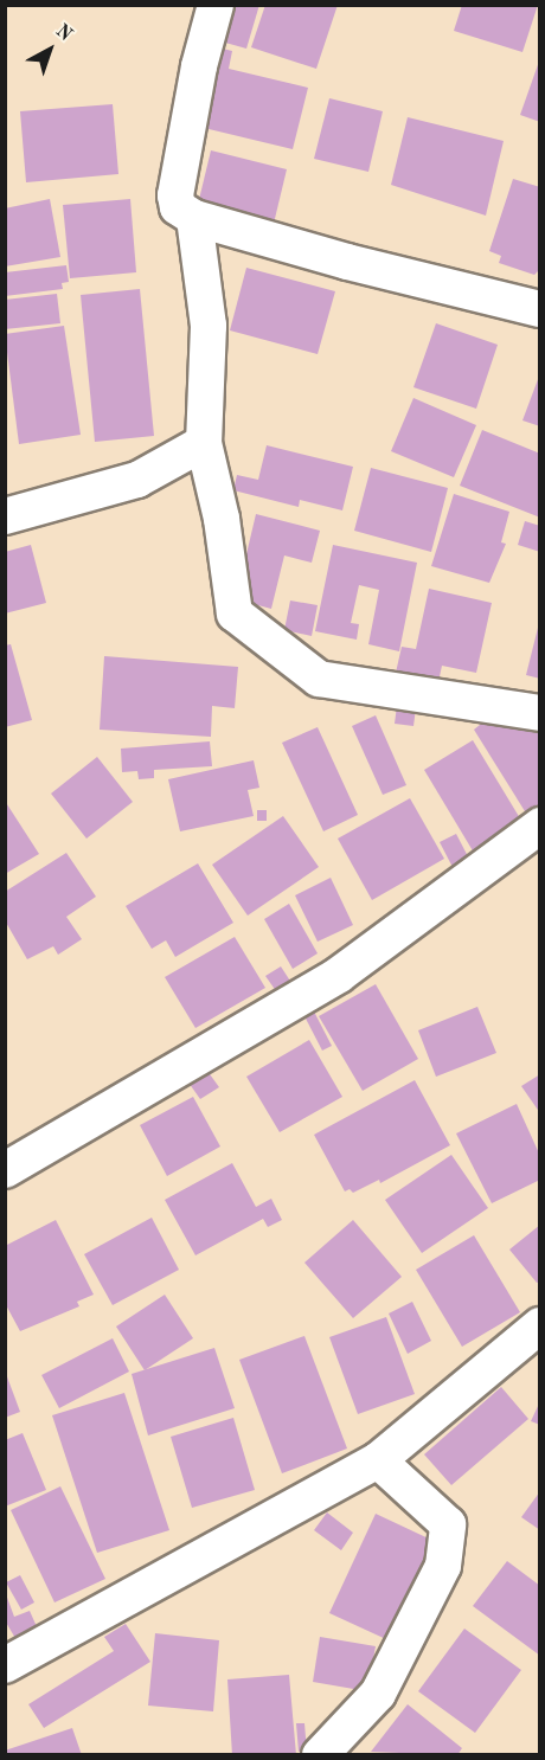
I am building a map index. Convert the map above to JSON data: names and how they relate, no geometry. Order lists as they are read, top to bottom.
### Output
{
  "north": "top right"
}
